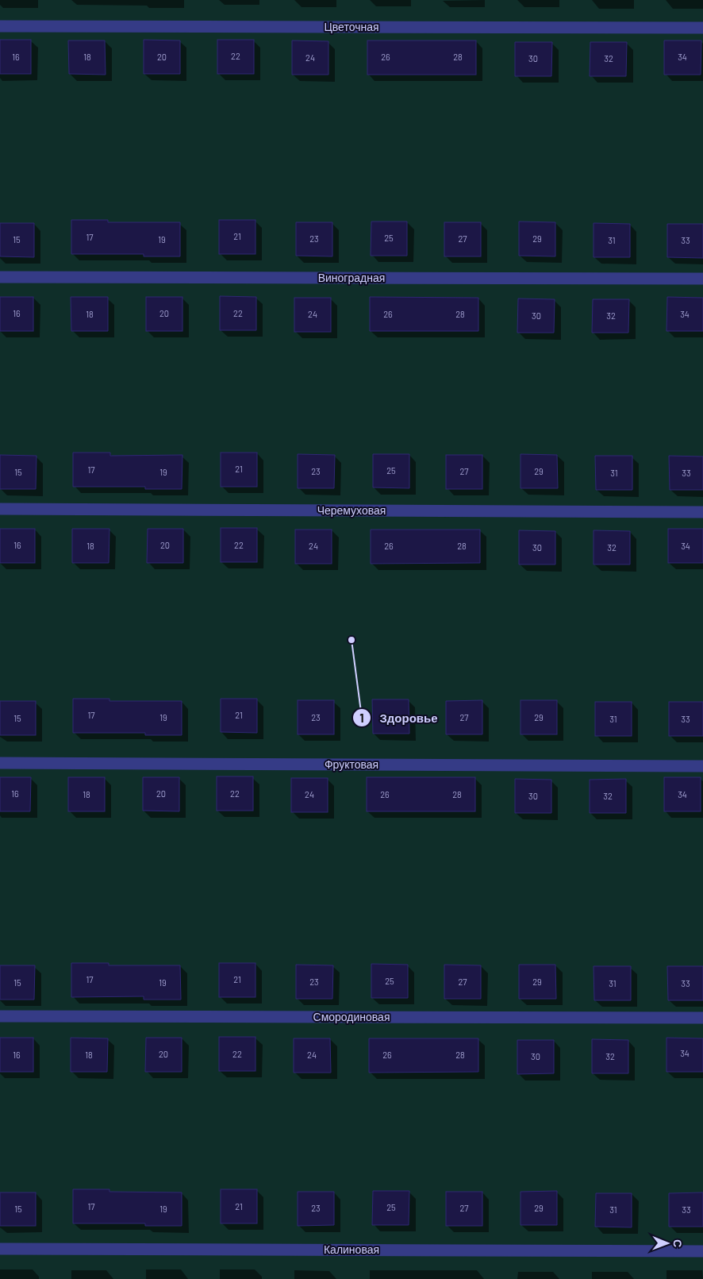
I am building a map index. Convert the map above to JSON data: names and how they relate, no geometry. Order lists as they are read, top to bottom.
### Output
{
  "streets": {
    "street": [
      "Цветочная",
      "Виноградная",
      "Черемуховая",
      "Фруктовая",
      "Смородиновая",
      "Калиновая"
    ]
  },
  "places": ["Здоровье"],
  "house_numbers": [
    "22",
    "16",
    "18",
    "20",
    "26",
    "28",
    "34",
    "24",
    "30",
    "32",
    "21",
    "17",
    "25",
    "23",
    "27",
    "29",
    "15",
    "19",
    "31",
    "33",
    "16",
    "20",
    "22",
    "18",
    "24",
    "26",
    "28",
    "34",
    "30",
    "32",
    "21",
    "17",
    "25",
    "23",
    "27",
    "29",
    "15",
    "19",
    "31",
    "33",
    "16",
    "20",
    "22",
    "18",
    "24",
    "26",
    "28",
    "34",
    "30",
    "32",
    "17",
    "21",
    "19",
    "23",
    "27",
    "29",
    "15",
    "31",
    "33",
    "16",
    "20",
    "22",
    "18",
    "24",
    "26",
    "28",
    "34",
    "30",
    "32",
    "17",
    "21",
    "25",
    "23",
    "27",
    "29",
    "15",
    "19",
    "31",
    "33",
    "34",
    "20",
    "22",
    "16",
    "18",
    "24",
    "26",
    "28",
    "30",
    "32",
    "17",
    "21",
    "25",
    "23",
    "27",
    "29",
    "15",
    "19",
    "31",
    "33"
  ],
  "north": "right"
}
